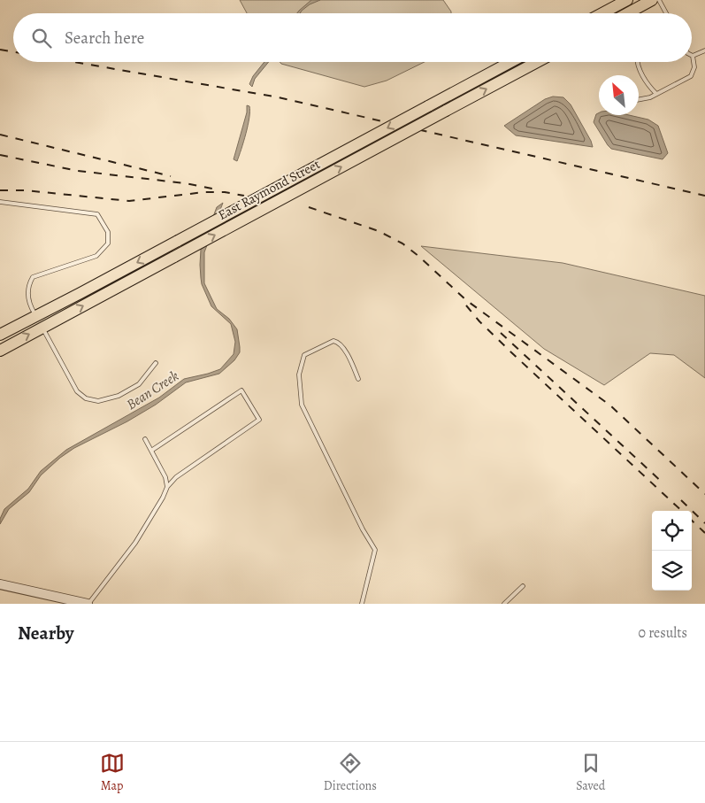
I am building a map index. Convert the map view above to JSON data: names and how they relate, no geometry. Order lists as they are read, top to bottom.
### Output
{
  "streets": {
    "main road": ["East Raymond Street"]
  },
  "water": ["Bean Creek"],
  "north": "top left",
  "page": {
    "search": "Search here",
    "heading": ["Nearby", "0 results"],
    "nav": ["Map", "Directions", "Saved"]
  }
}
